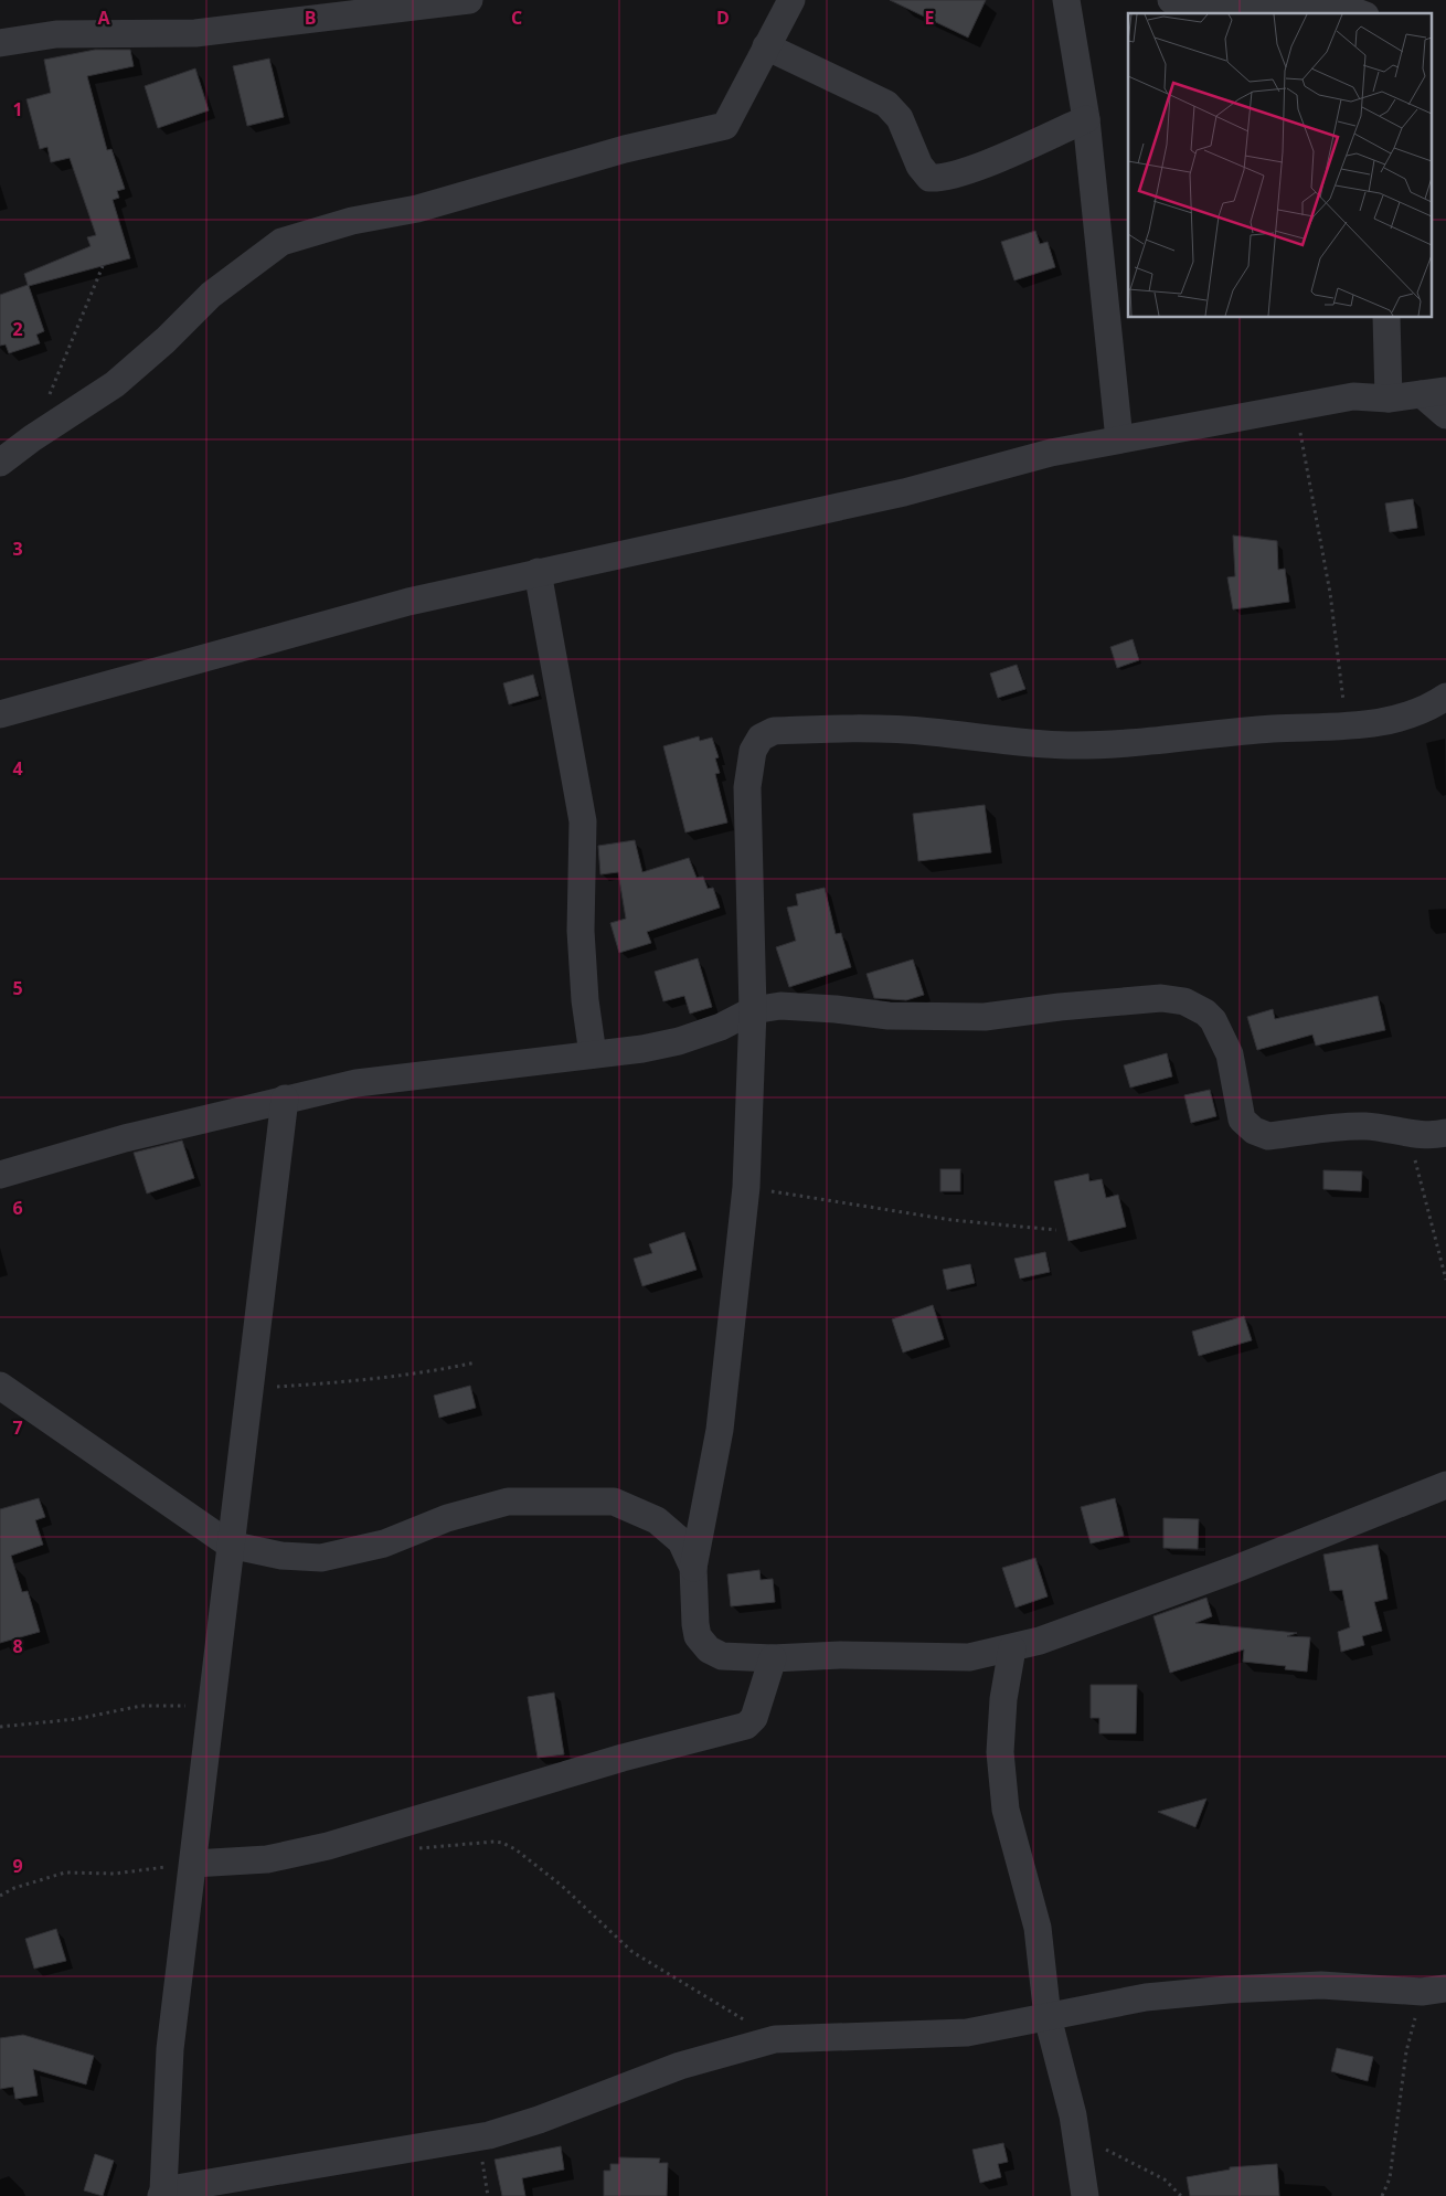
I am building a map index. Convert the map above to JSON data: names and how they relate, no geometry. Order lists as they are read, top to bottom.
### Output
{
  "grid": {
    "columns": [
      "A",
      "B",
      "C",
      "D",
      "E"
    ],
    "rows": [
      "1",
      "2",
      "3",
      "4",
      "5",
      "6",
      "7",
      "8",
      "9"
    ]
  }
}
